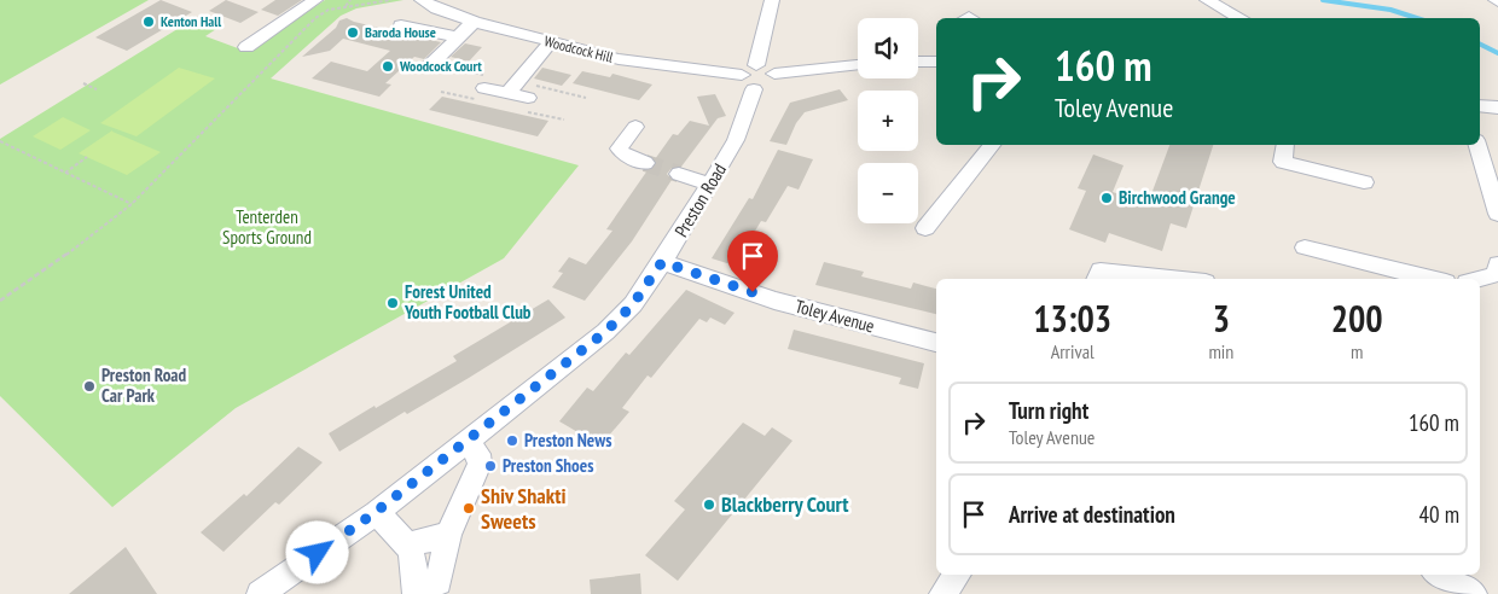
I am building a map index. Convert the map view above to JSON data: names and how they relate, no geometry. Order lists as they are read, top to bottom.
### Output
{
  "streets": {
    "street": ["Woodcock Hill", "Preston Road", "Toley Avenue"]
  },
  "crossings": [
    ["Woodcock Hill", "Preston Road"],
    ["Preston Road", "Toley Avenue"]
  ],
  "parks": ["Tenterden Sports Ground"],
  "places": [
    "Kenton Hall",
    "Baroda House",
    "Woodcock Court",
    "Birchwood Grange",
    "Forest United Youth Football Club",
    "Preston Road Car Park",
    "Preston News",
    "Preston Shoes",
    "Blackberry Court",
    "Shiv Shakti Sweets"
  ],
  "page": {
    "map_buttons": ["+", "−"],
    "turn": ["160 m", "Toley Avenue"],
    "eta": [
      "13:03",
      "Arrival",
      "3",
      "min",
      "200",
      "m"
    ],
    "list": [
      {
        "name": "Turn right",
        "note": "Toley Avenue",
        "value": "160 m"
      },
      {
        "name": "Arrive at destination",
        "value": "40 m"
      }
    ]
  }
}
